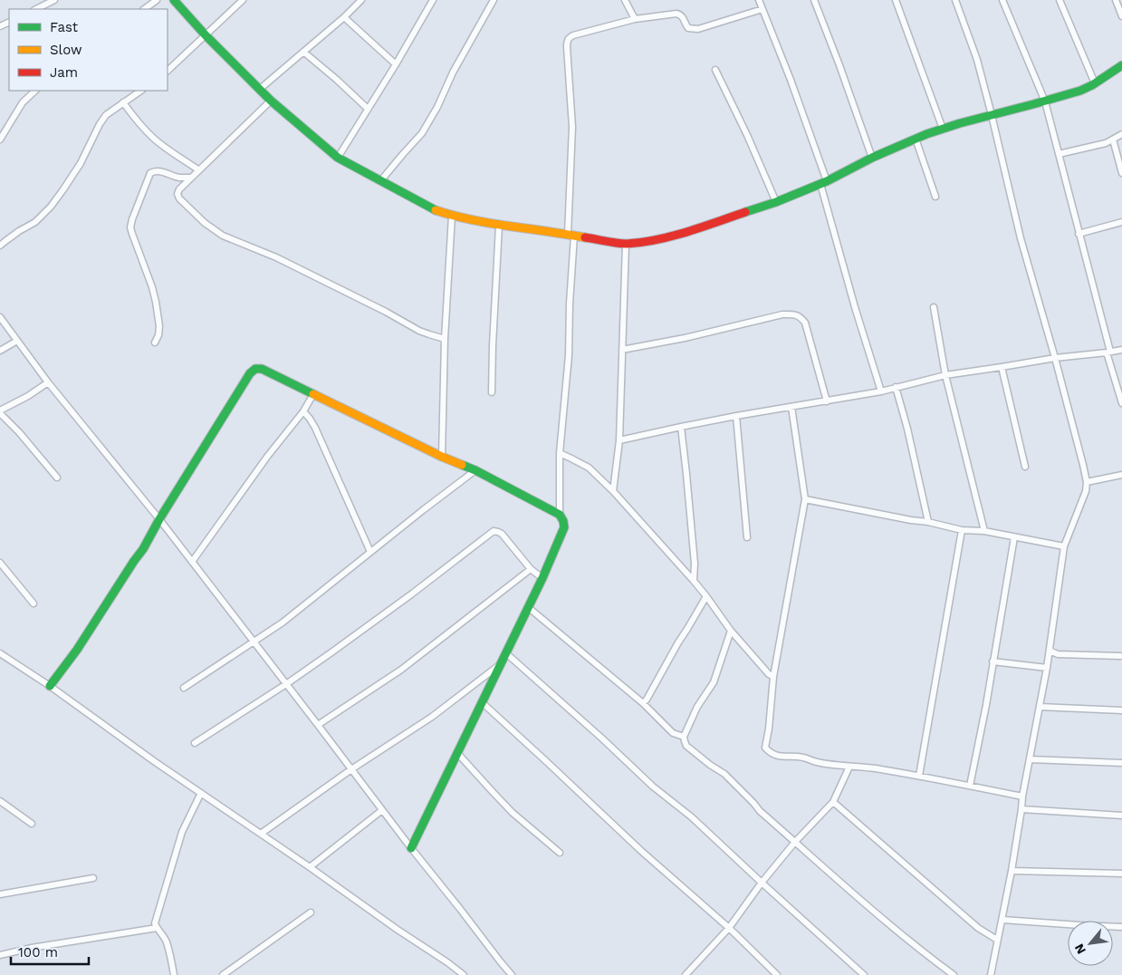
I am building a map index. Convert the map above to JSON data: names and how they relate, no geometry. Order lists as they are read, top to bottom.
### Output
{
  "legend": ["Fast", "Slow", "Jam"],
  "scale_bar": "100 m",
  "north": "bottom left"
}
